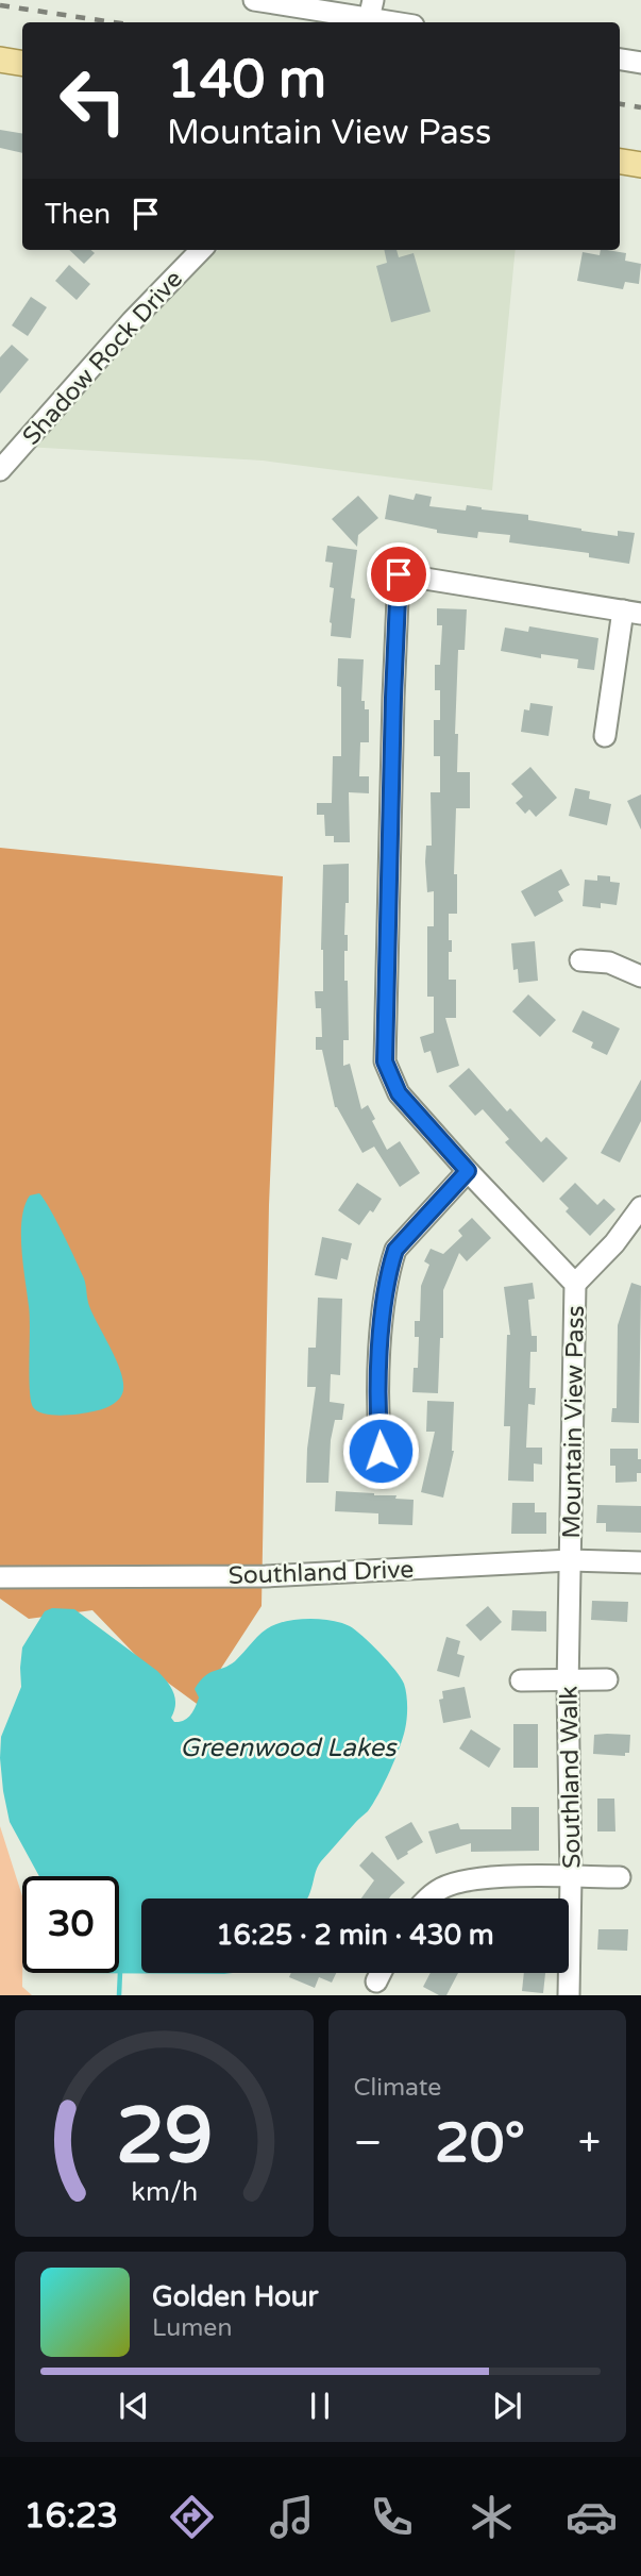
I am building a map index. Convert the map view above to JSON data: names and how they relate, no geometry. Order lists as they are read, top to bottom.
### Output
{
  "streets": {
    "street": [
      "Shadow Rock Drive",
      "Mountain View Pass",
      "Southland Drive",
      "Southland Walk"
    ]
  },
  "crossings": [
    ["Mountain View Pass", "Southland Drive"],
    ["Mountain View Pass", "Southland Walk"],
    ["Southland Drive", "Southland Walk"]
  ],
  "water": ["Greenwood Lakes"],
  "page": {
    "turn": ["140 m", "Mountain View Pass"],
    "then": "Then",
    "limit": "30",
    "trip": "16:25 · 2 min · 430 m",
    "tile": "Climate",
    "heat": ["−", "20°", "+"],
    "song": ["Golden Hour", "Lumen"],
    "tabs": "16:23",
    "gauge": ["29", "km/h"]
  }
}
